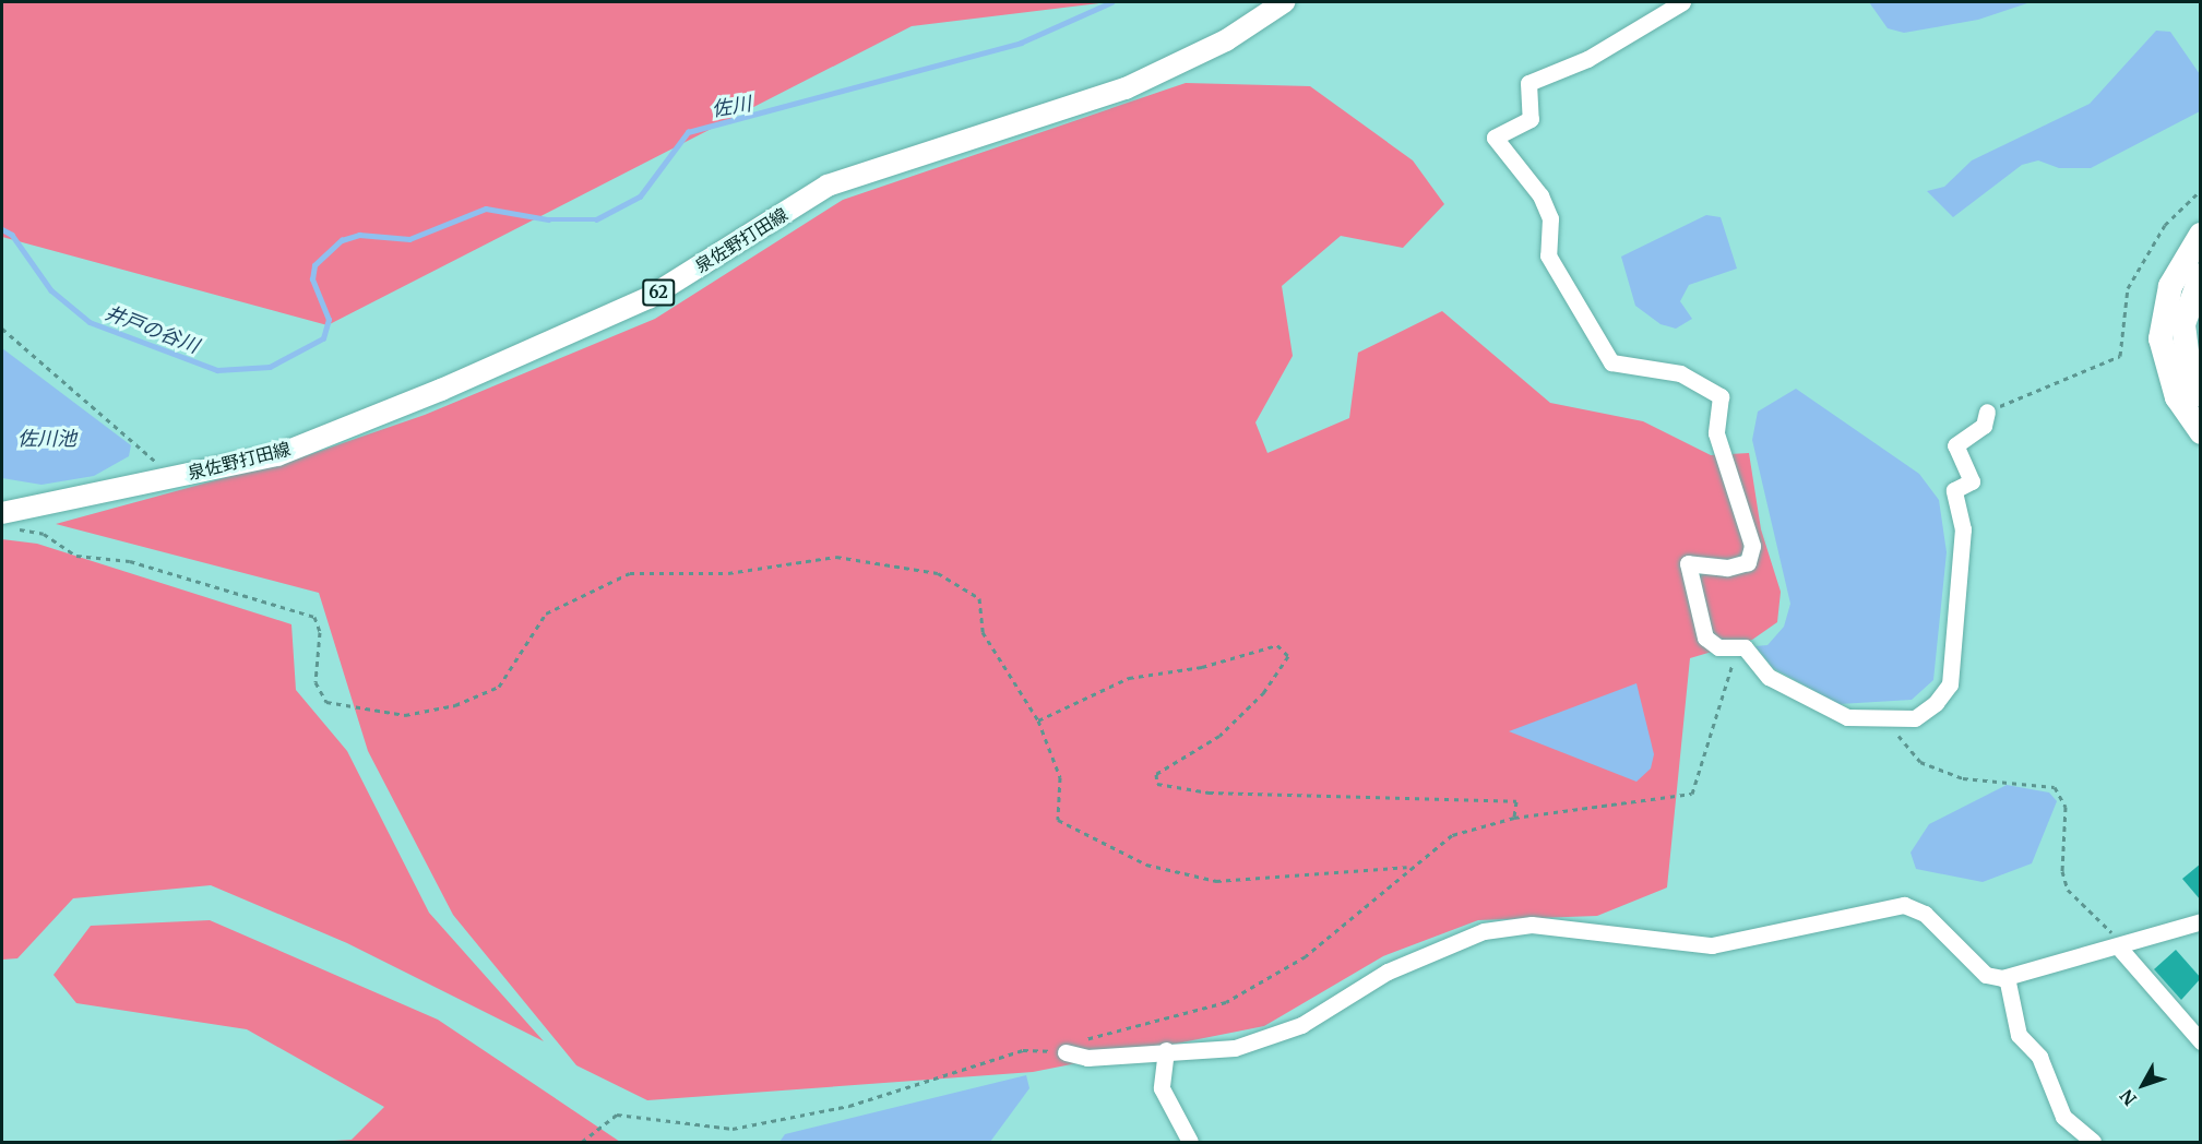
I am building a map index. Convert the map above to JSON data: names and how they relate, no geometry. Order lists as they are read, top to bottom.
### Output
{
  "streets": {
    "main road": ["泉佐野打田線", "62"]
  },
  "water": ["佐川", "井戸の谷川", "佐川池"],
  "north": "bottom left"
}
